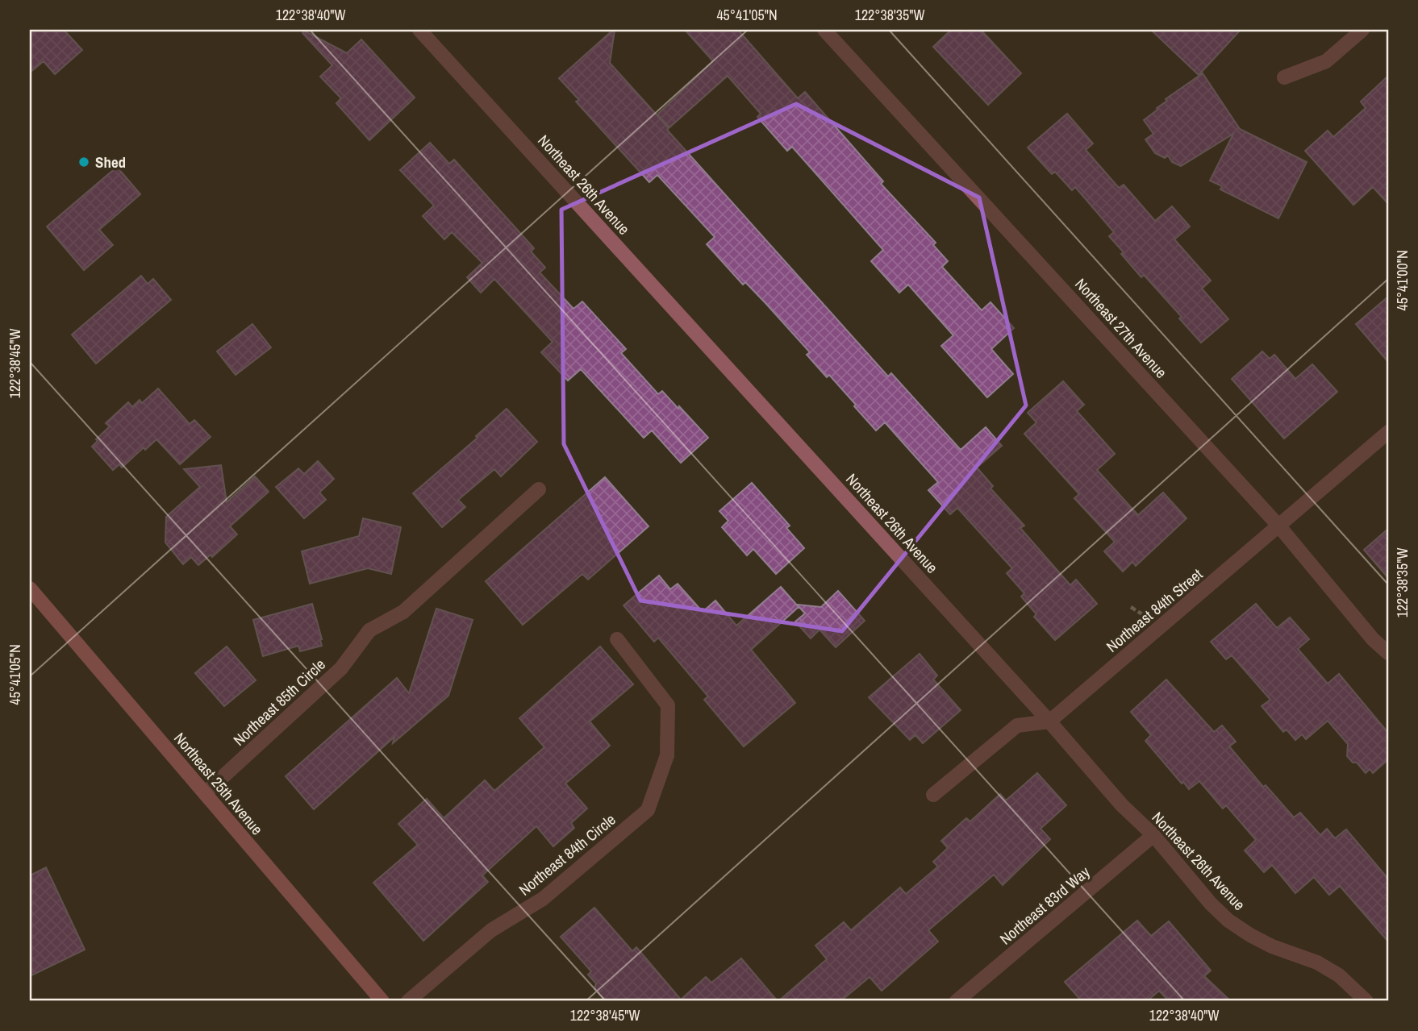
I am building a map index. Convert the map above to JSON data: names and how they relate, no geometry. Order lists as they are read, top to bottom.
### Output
{
  "streets": {
    "street": [
      "Northeast 26th Avenue",
      "Northeast 27th Avenue",
      "Northeast 84th Street",
      "Northeast 85th Circle",
      "Northeast 25th Avenue",
      "Northeast 84th Circle",
      "Northeast 83rd Way"
    ]
  },
  "crossings": [
    ["Northeast 26th Avenue", "Northeast 84th Street"],
    ["Northeast 26th Avenue", "Northeast 83rd Way"],
    ["Northeast 27th Avenue", "Northeast 84th Street"],
    ["Northeast 85th Circle", "Northeast 25th Avenue"]
  ],
  "places": ["Shed"],
  "coordinates": [
    "122°38'40\"W",
    "45°41'05\"N",
    "122°38'35\"W",
    "45°41'00\"N",
    "122°38'45\"W"
  ]
}
